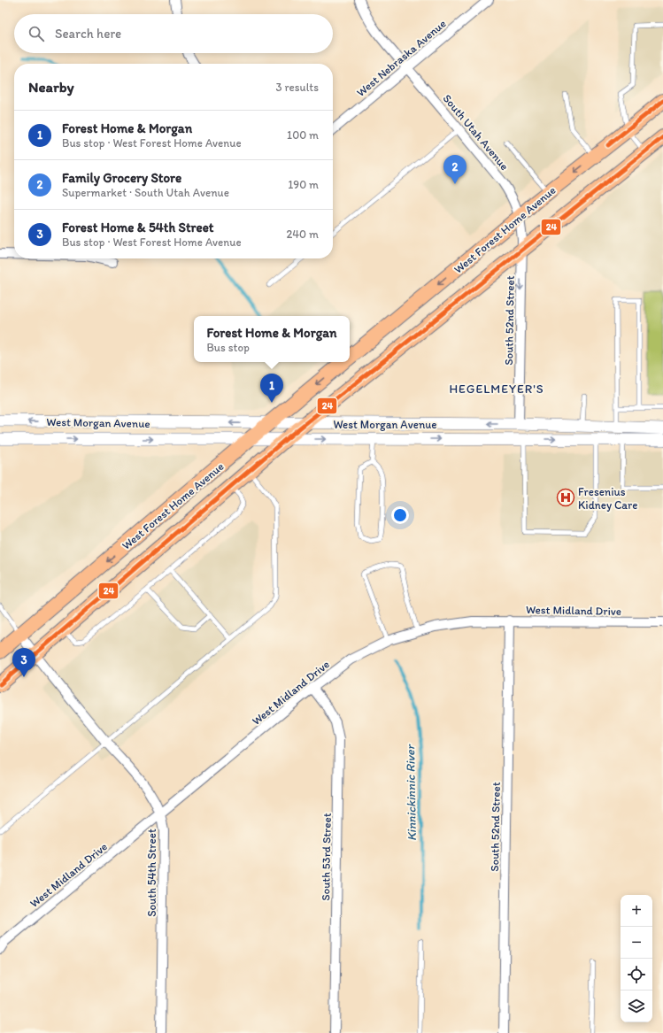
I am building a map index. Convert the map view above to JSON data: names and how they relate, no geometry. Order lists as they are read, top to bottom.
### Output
{
  "streets": {
    "main road": ["West Forest Home Avenue"],
    "street": [
      "West Nebraska Avenue",
      "South Utah Avenue",
      "South 52nd Street",
      "West Morgan Avenue",
      "West Midland Drive",
      "South 53rd Street",
      "South 54th Street"
    ]
  },
  "crossings": [
    ["West Nebraska Avenue", "South Utah Avenue"],
    ["South Utah Avenue", "West Forest Home Avenue"],
    ["South Utah Avenue", "South 52nd Street"],
    ["West Forest Home Avenue", "South 52nd Street"],
    ["West Forest Home Avenue", "West Morgan Avenue"],
    ["West Forest Home Avenue", "South 54th Street"],
    ["South 52nd Street", "West Morgan Avenue"],
    ["South 52nd Street", "West Midland Drive"],
    ["West Midland Drive", "South 53rd Street"],
    ["West Midland Drive", "South 54th Street"]
  ],
  "districts": ["HEGELMEYER'S"],
  "water": ["Kinnickinnic River"],
  "places": {
    "hospital": ["Fresenius Kidney Care"]
  },
  "lines": ["transit line 24"],
  "page": {
    "search": "Search here",
    "heading": ["Nearby", "3 results"],
    "list": [
      {
        "mark": "1",
        "name": "Forest Home & Morgan",
        "note": "Bus stop · West Forest Home Avenue",
        "value": "100 m"
      },
      {
        "mark": "2",
        "name": "Family Grocery Store",
        "note": "Supermarket · South Utah Avenue",
        "value": "190 m"
      },
      {
        "mark": "3",
        "name": "Forest Home & 54th Street",
        "note": "Bus stop · West Forest Home Avenue",
        "value": "240 m"
      }
    ],
    "pins": ["2", "1", "3"],
    "popup": ["Forest Home & Morgan", "Bus stop"],
    "map_buttons": ["+", "−"]
  }
}
